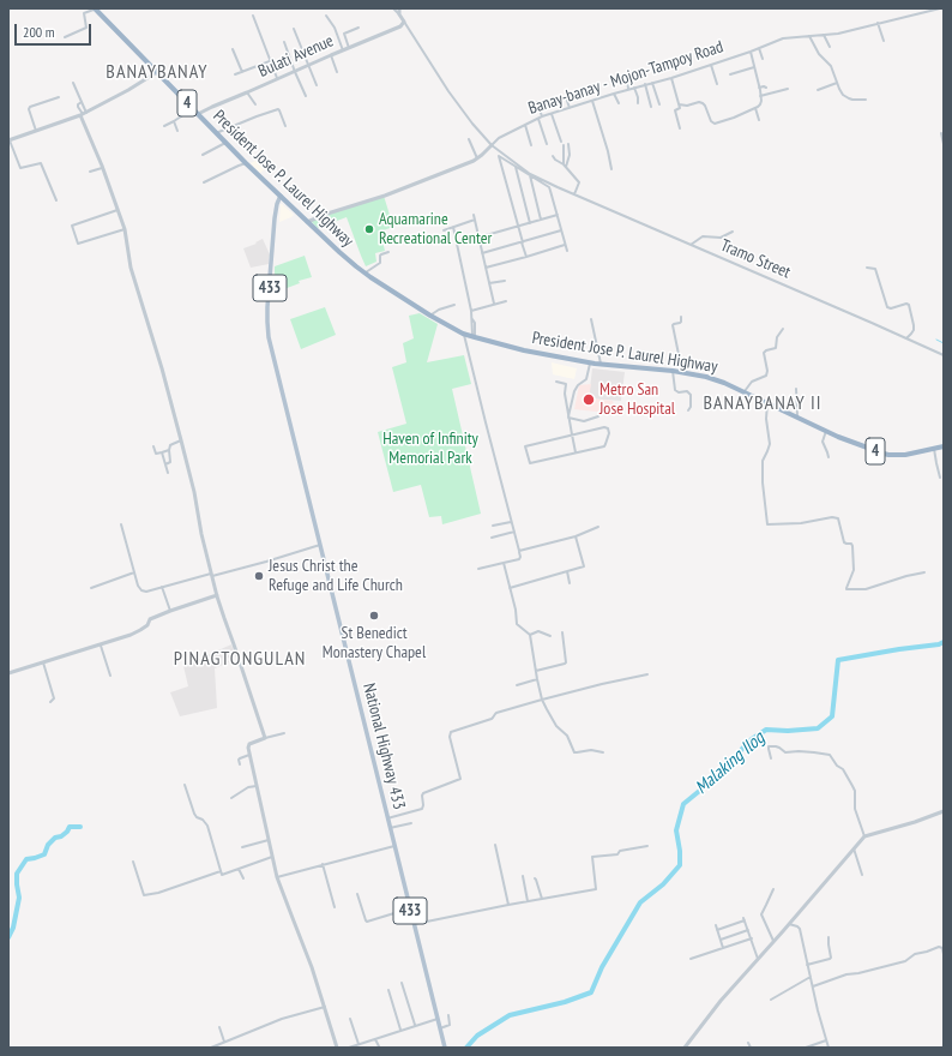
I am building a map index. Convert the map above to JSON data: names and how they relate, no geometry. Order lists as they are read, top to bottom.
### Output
{
  "streets": {
    "highway": ["4", "President Jose P. Laurel Highway"],
    "main road": ["433", "National Highway 433"],
    "street": ["Bulati Avenue", "Banay-banay - Mojon-Tampoy Road", "Tramo Street"]
  },
  "crossings": [
    ["Bulati Avenue", "President Jose P. Laurel Highway"],
    ["Bulati Avenue", "Tramo Street"],
    ["Banay-banay - Mojon-Tampoy Road", "President Jose P. Laurel Highway"],
    ["Banay-banay - Mojon-Tampoy Road", "Tramo Street"],
    ["President Jose P. Laurel Highway", "National Highway 433"]
  ],
  "districts": ["BANAYBANAY", "BANAYBANAY II", "PINAGTONGULAN"],
  "water": ["Malaking Ilog"],
  "parks": ["Haven of Infinity Memorial Park"],
  "places": [
    "Aquamarine Recreational Center",
    "Metro San Jose Hospital",
    "Jesus Christ the Refuge and Life Church",
    "St Benedict Monastery Chapel"
  ],
  "scale_bar": "200 m"
}
